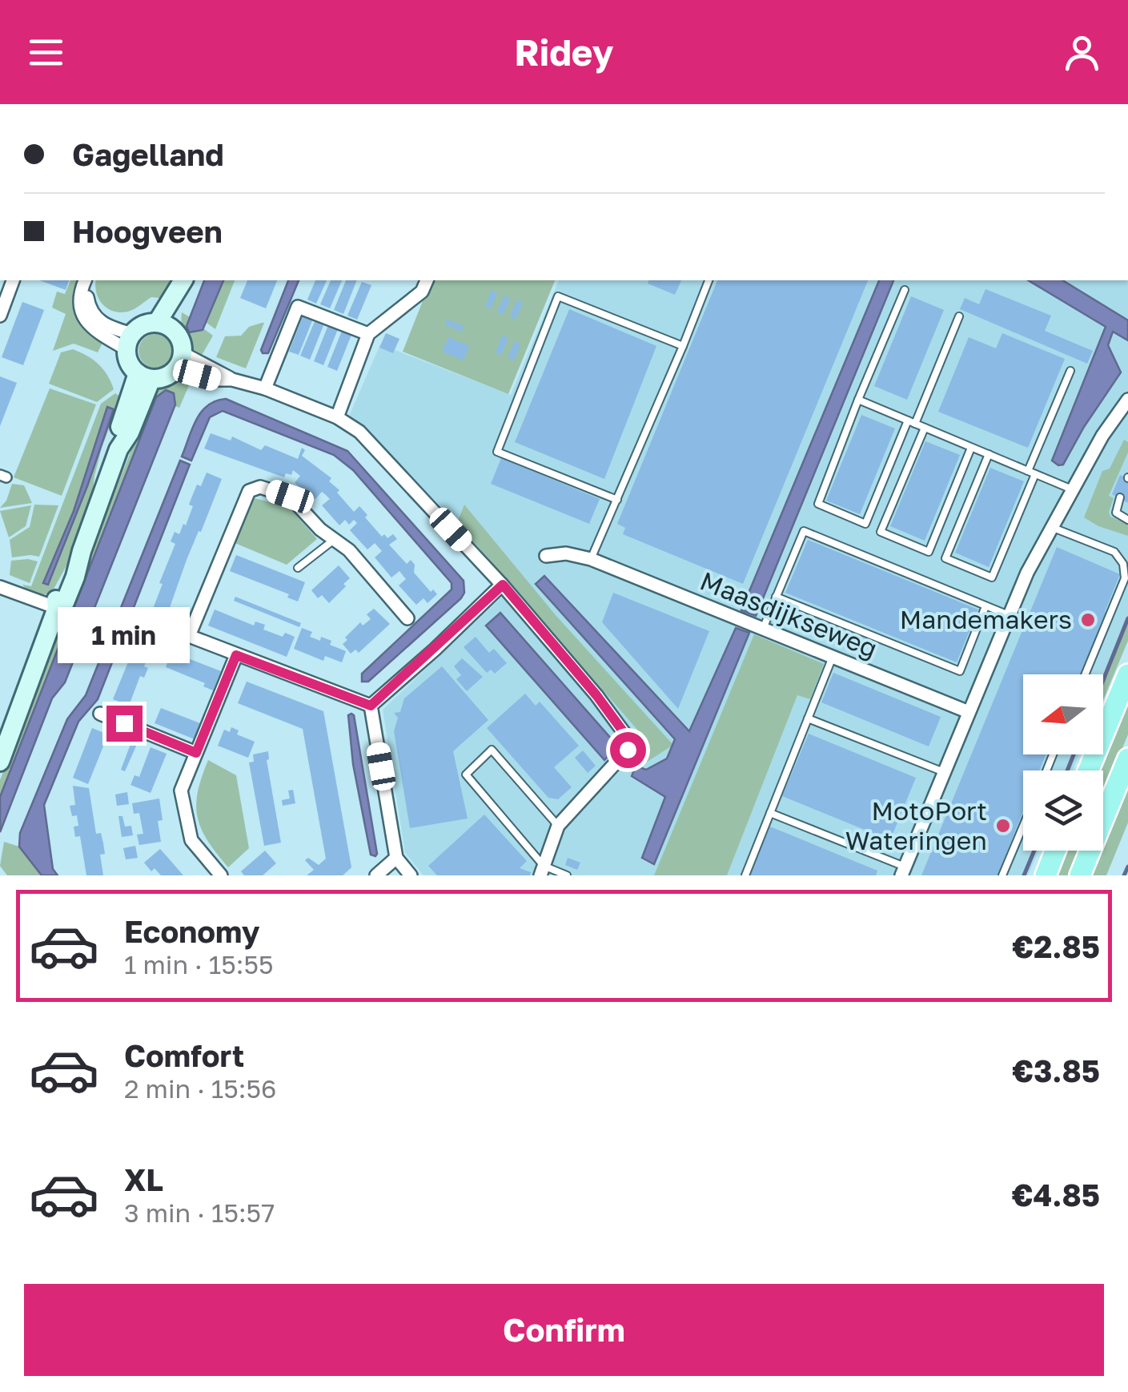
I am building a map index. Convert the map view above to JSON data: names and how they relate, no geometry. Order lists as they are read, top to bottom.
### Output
{
  "streets": {
    "street": ["Maasdijkseweg"]
  },
  "places": ["Mandemakers", "MotoPort Wateringen"],
  "north": "left",
  "page": {
    "header": "Ridey",
    "banner": ["Gagelland", "Hoogveen"],
    "bubble": "1 min",
    "list": [
      {
        "name": "Economy",
        "note": "1 min · 15:55",
        "value": "€2.85"
      },
      {
        "name": "Comfort",
        "note": "2 min · 15:56",
        "value": "€3.85"
      },
      {
        "name": "XL",
        "note": "3 min · 15:57",
        "value": "€4.85"
      }
    ],
    "buttons": "Confirm"
  }
}
